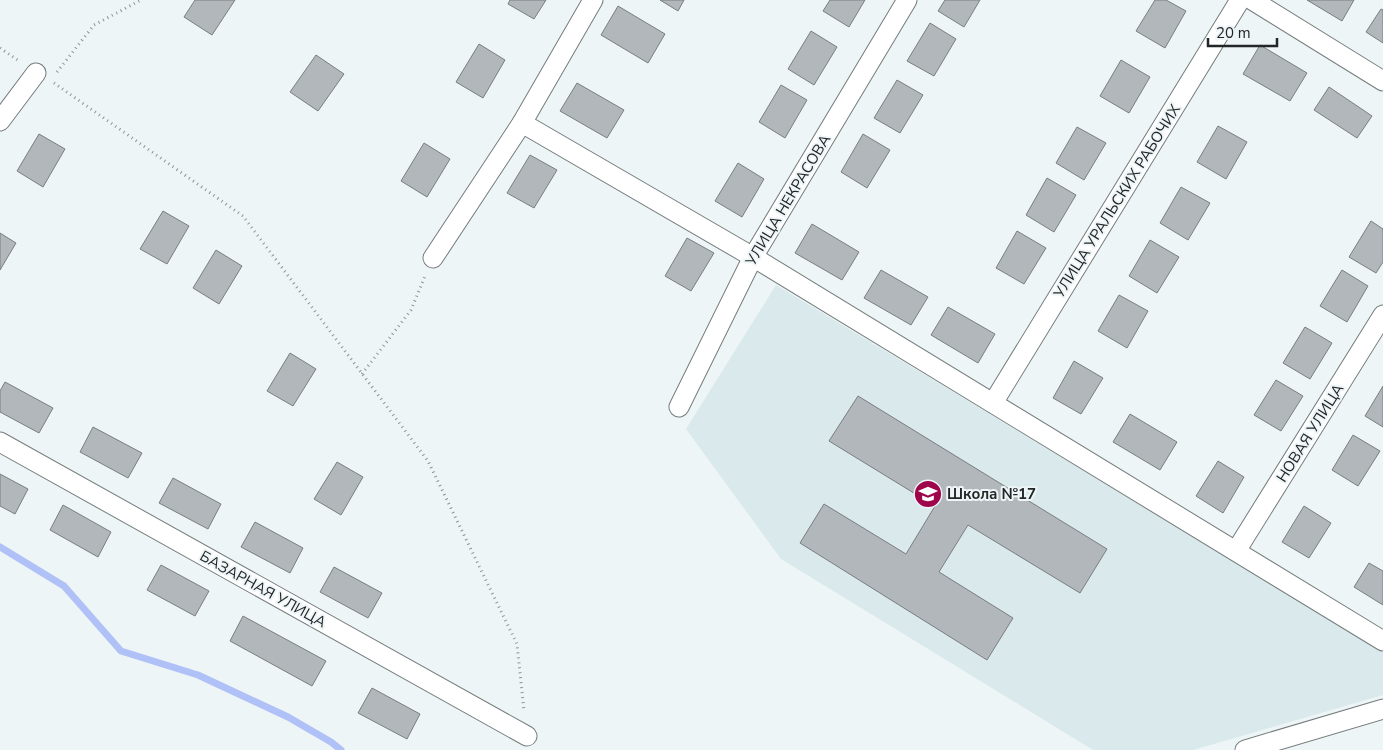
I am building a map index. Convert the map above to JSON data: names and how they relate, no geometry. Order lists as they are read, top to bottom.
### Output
{
  "streets": {
    "street": [
      "УЛИЦА НЕКРАСОВА",
      "УЛИЦА УРАЛЬСКИХ РАБОЧИХ",
      "НОВАЯ УЛИЦА",
      "БАЗАРНАЯ УЛИЦА"
    ]
  },
  "places": {
    "school or university": ["Школа №17"]
  },
  "scale_bar": "20 m"
}
